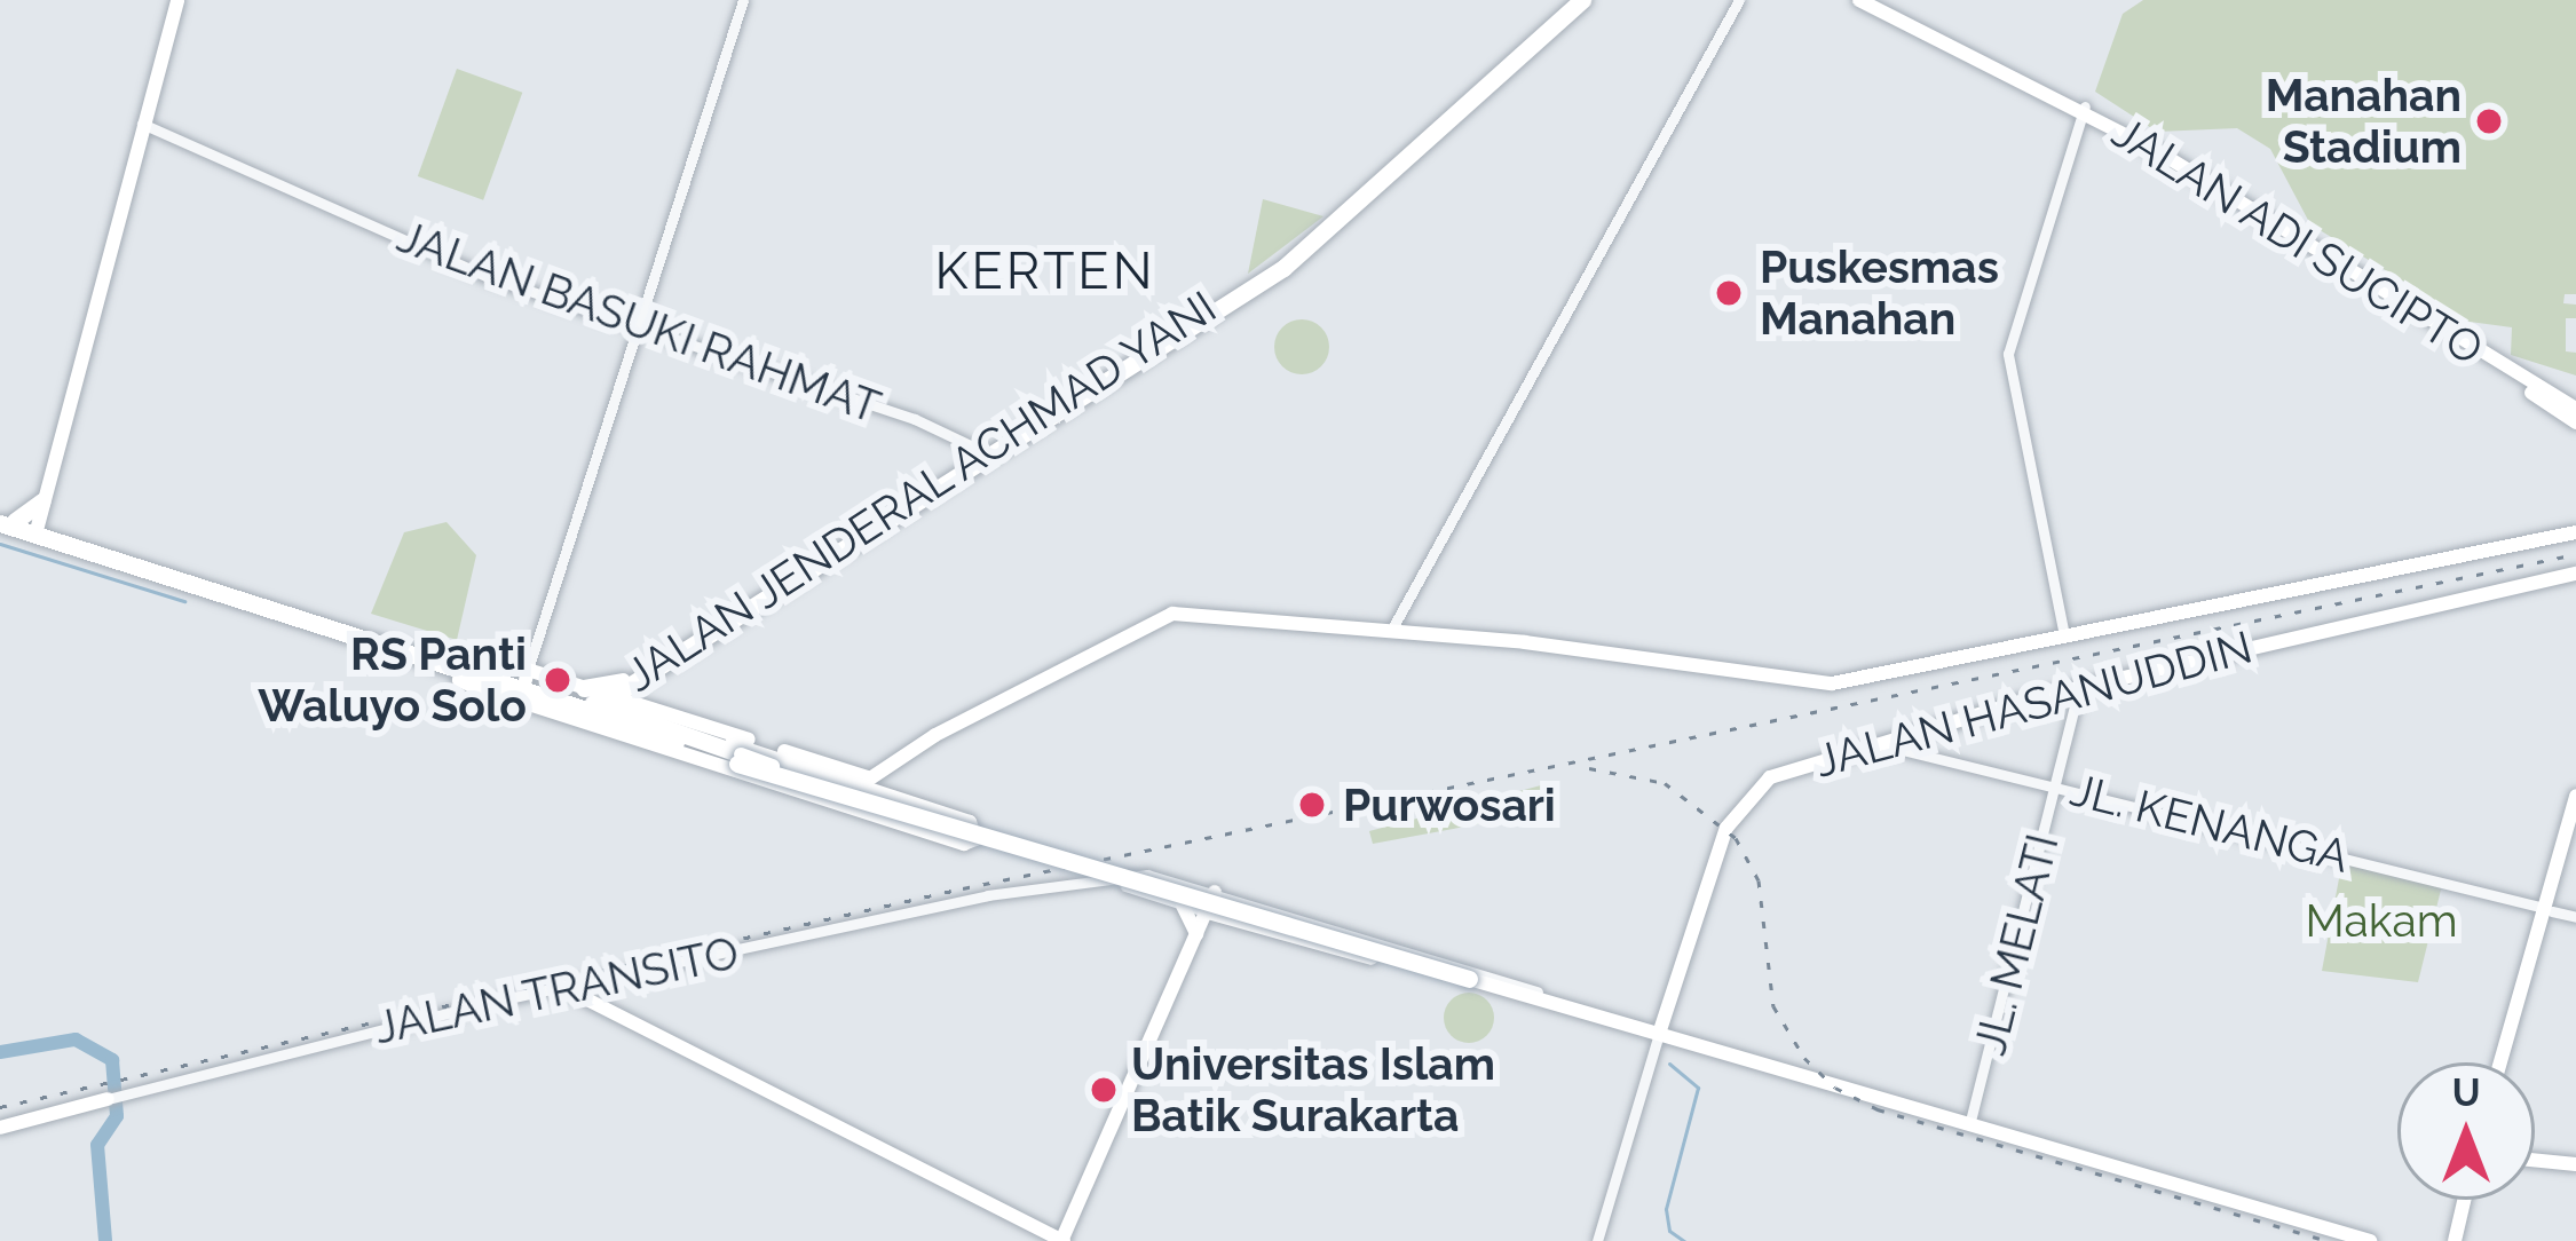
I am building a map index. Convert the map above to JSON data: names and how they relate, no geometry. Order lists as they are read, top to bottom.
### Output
{
  "streets": {
    "highway": ["JALAN JENDERAL ACHMAD YANI"],
    "main road": ["JALAN ADI SUCIPTO", "JALAN HASANUDDIN", "JALAN TRANSITO"],
    "street": ["JALAN BASUKI RAHMAT", "JL. KENANGA", "JL. MELATI"]
  },
  "crossings": [
    ["JALAN BASUKI RAHMAT", "JALAN JENDERAL ACHMAD YANI"],
    ["JALAN HASANUDDIN", "JL. KENANGA"],
    ["JALAN HASANUDDIN", "JL. MELATI"],
    ["JL. KENANGA", "JL. MELATI"]
  ],
  "districts": ["KERTEN"],
  "parks": ["Makam"],
  "places": [
    "Manahan Stadium",
    "Puskesmas Manahan",
    "RS Panti Waluyo Solo",
    "Purwosari",
    "Universitas Islam Batik Surakarta"
  ],
  "north": "top"
}
